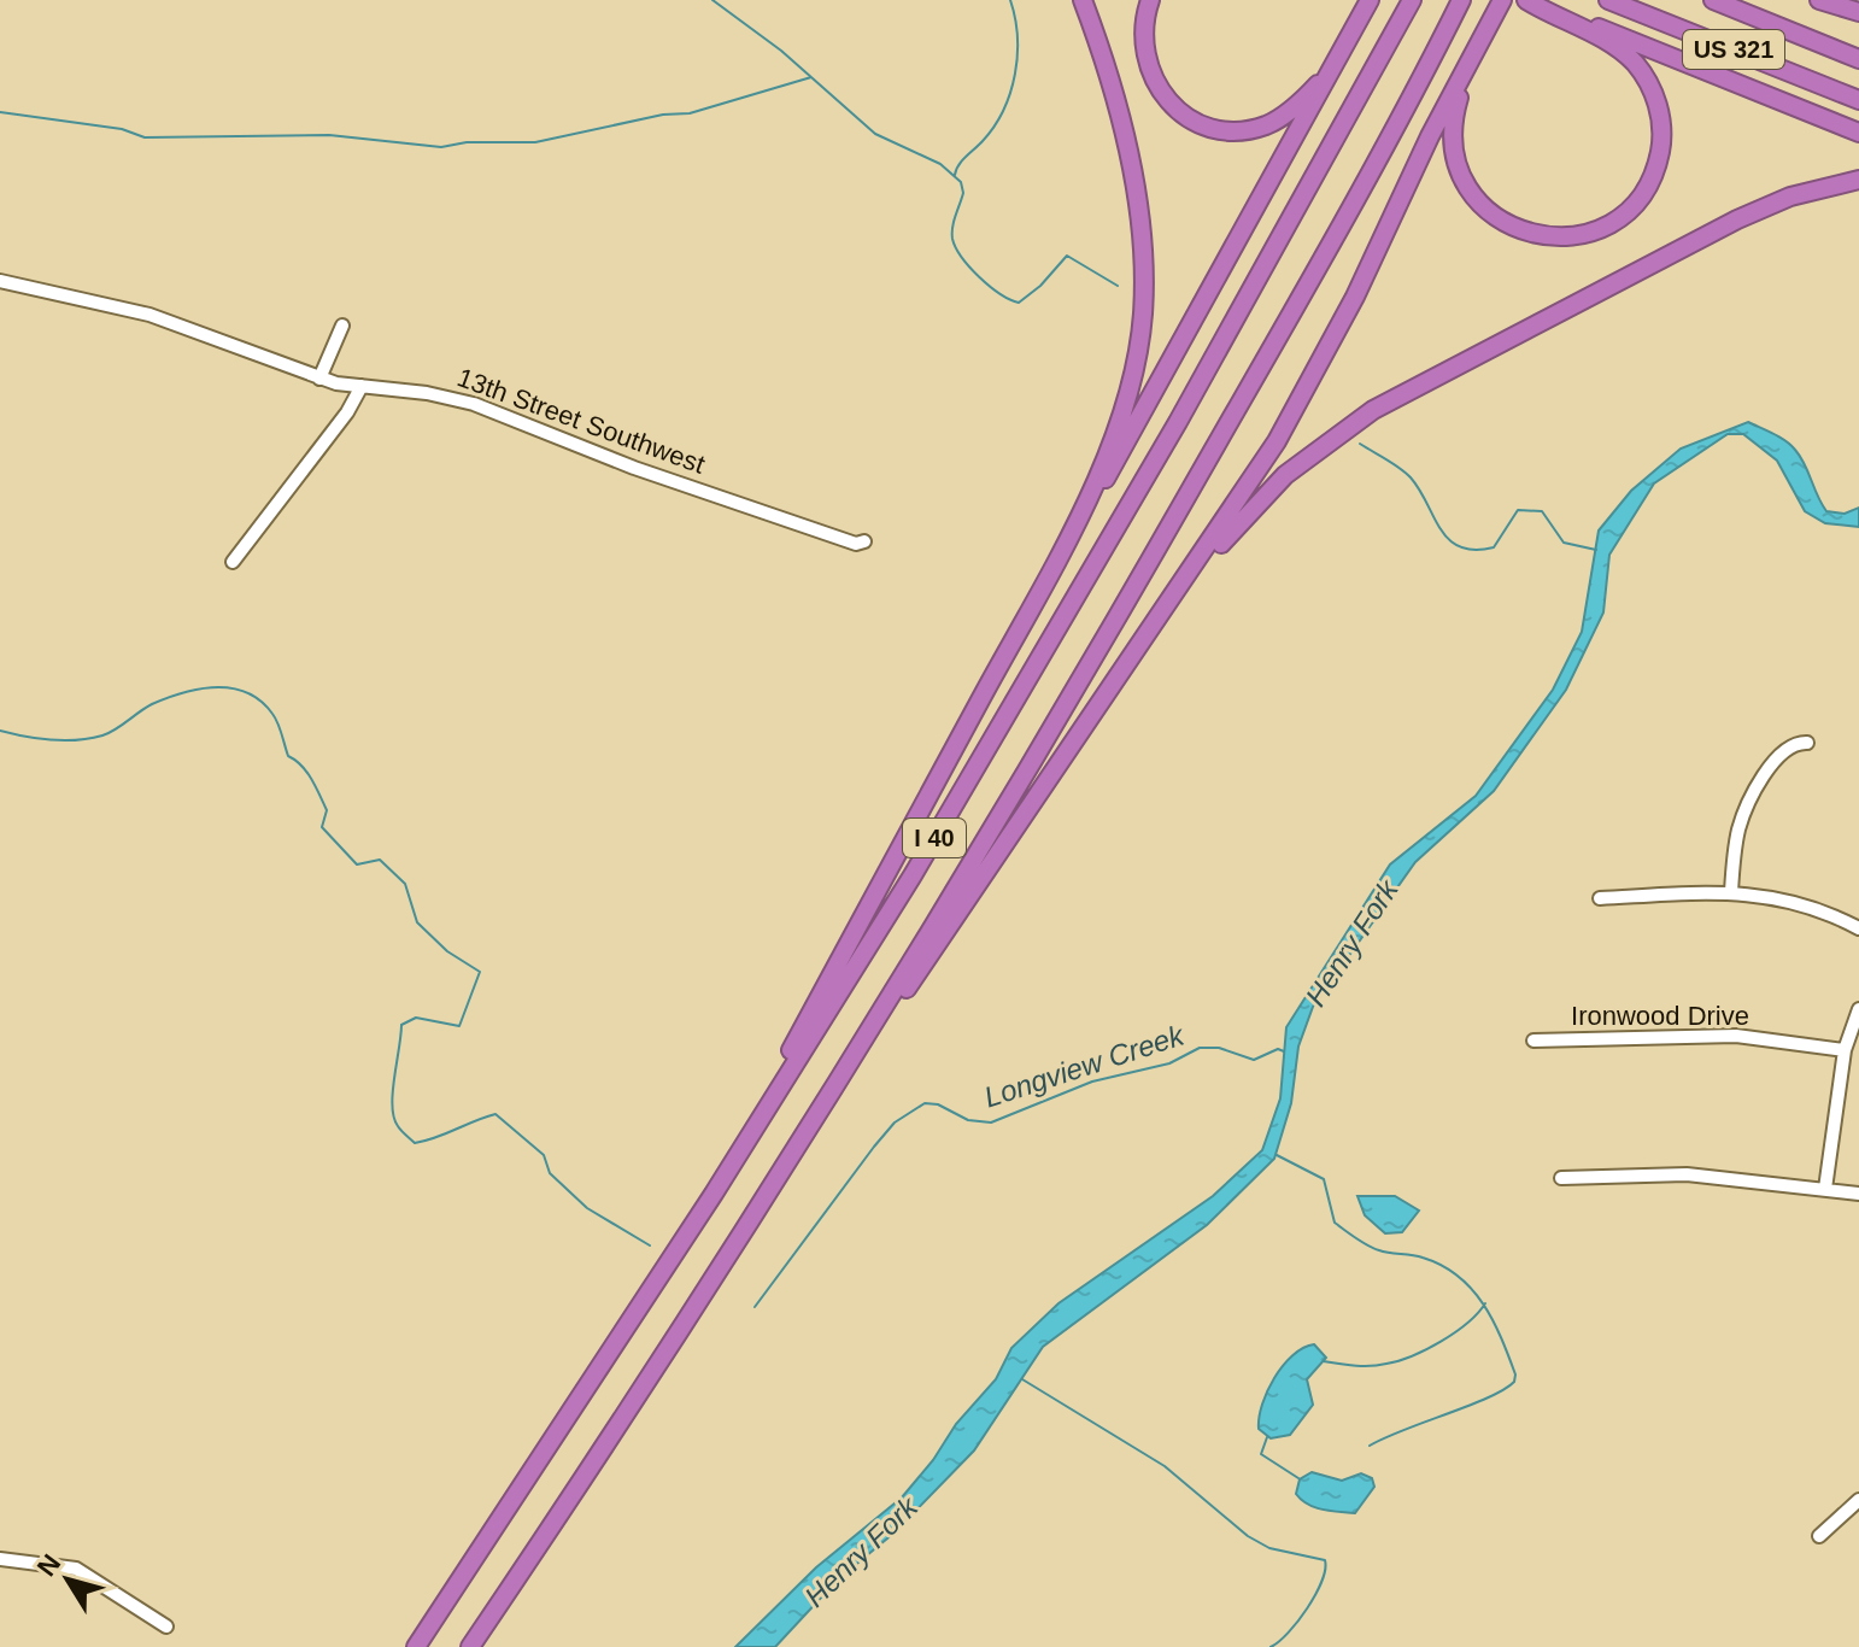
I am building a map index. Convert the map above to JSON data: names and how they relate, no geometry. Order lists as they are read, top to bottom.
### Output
{
  "streets": {
    "highway": ["US 321", "I 40"],
    "street": ["13th Street Southwest", "Ironwood Drive"]
  },
  "water": ["Henry Fork", "Longview Creek"],
  "north": "top left"
}
